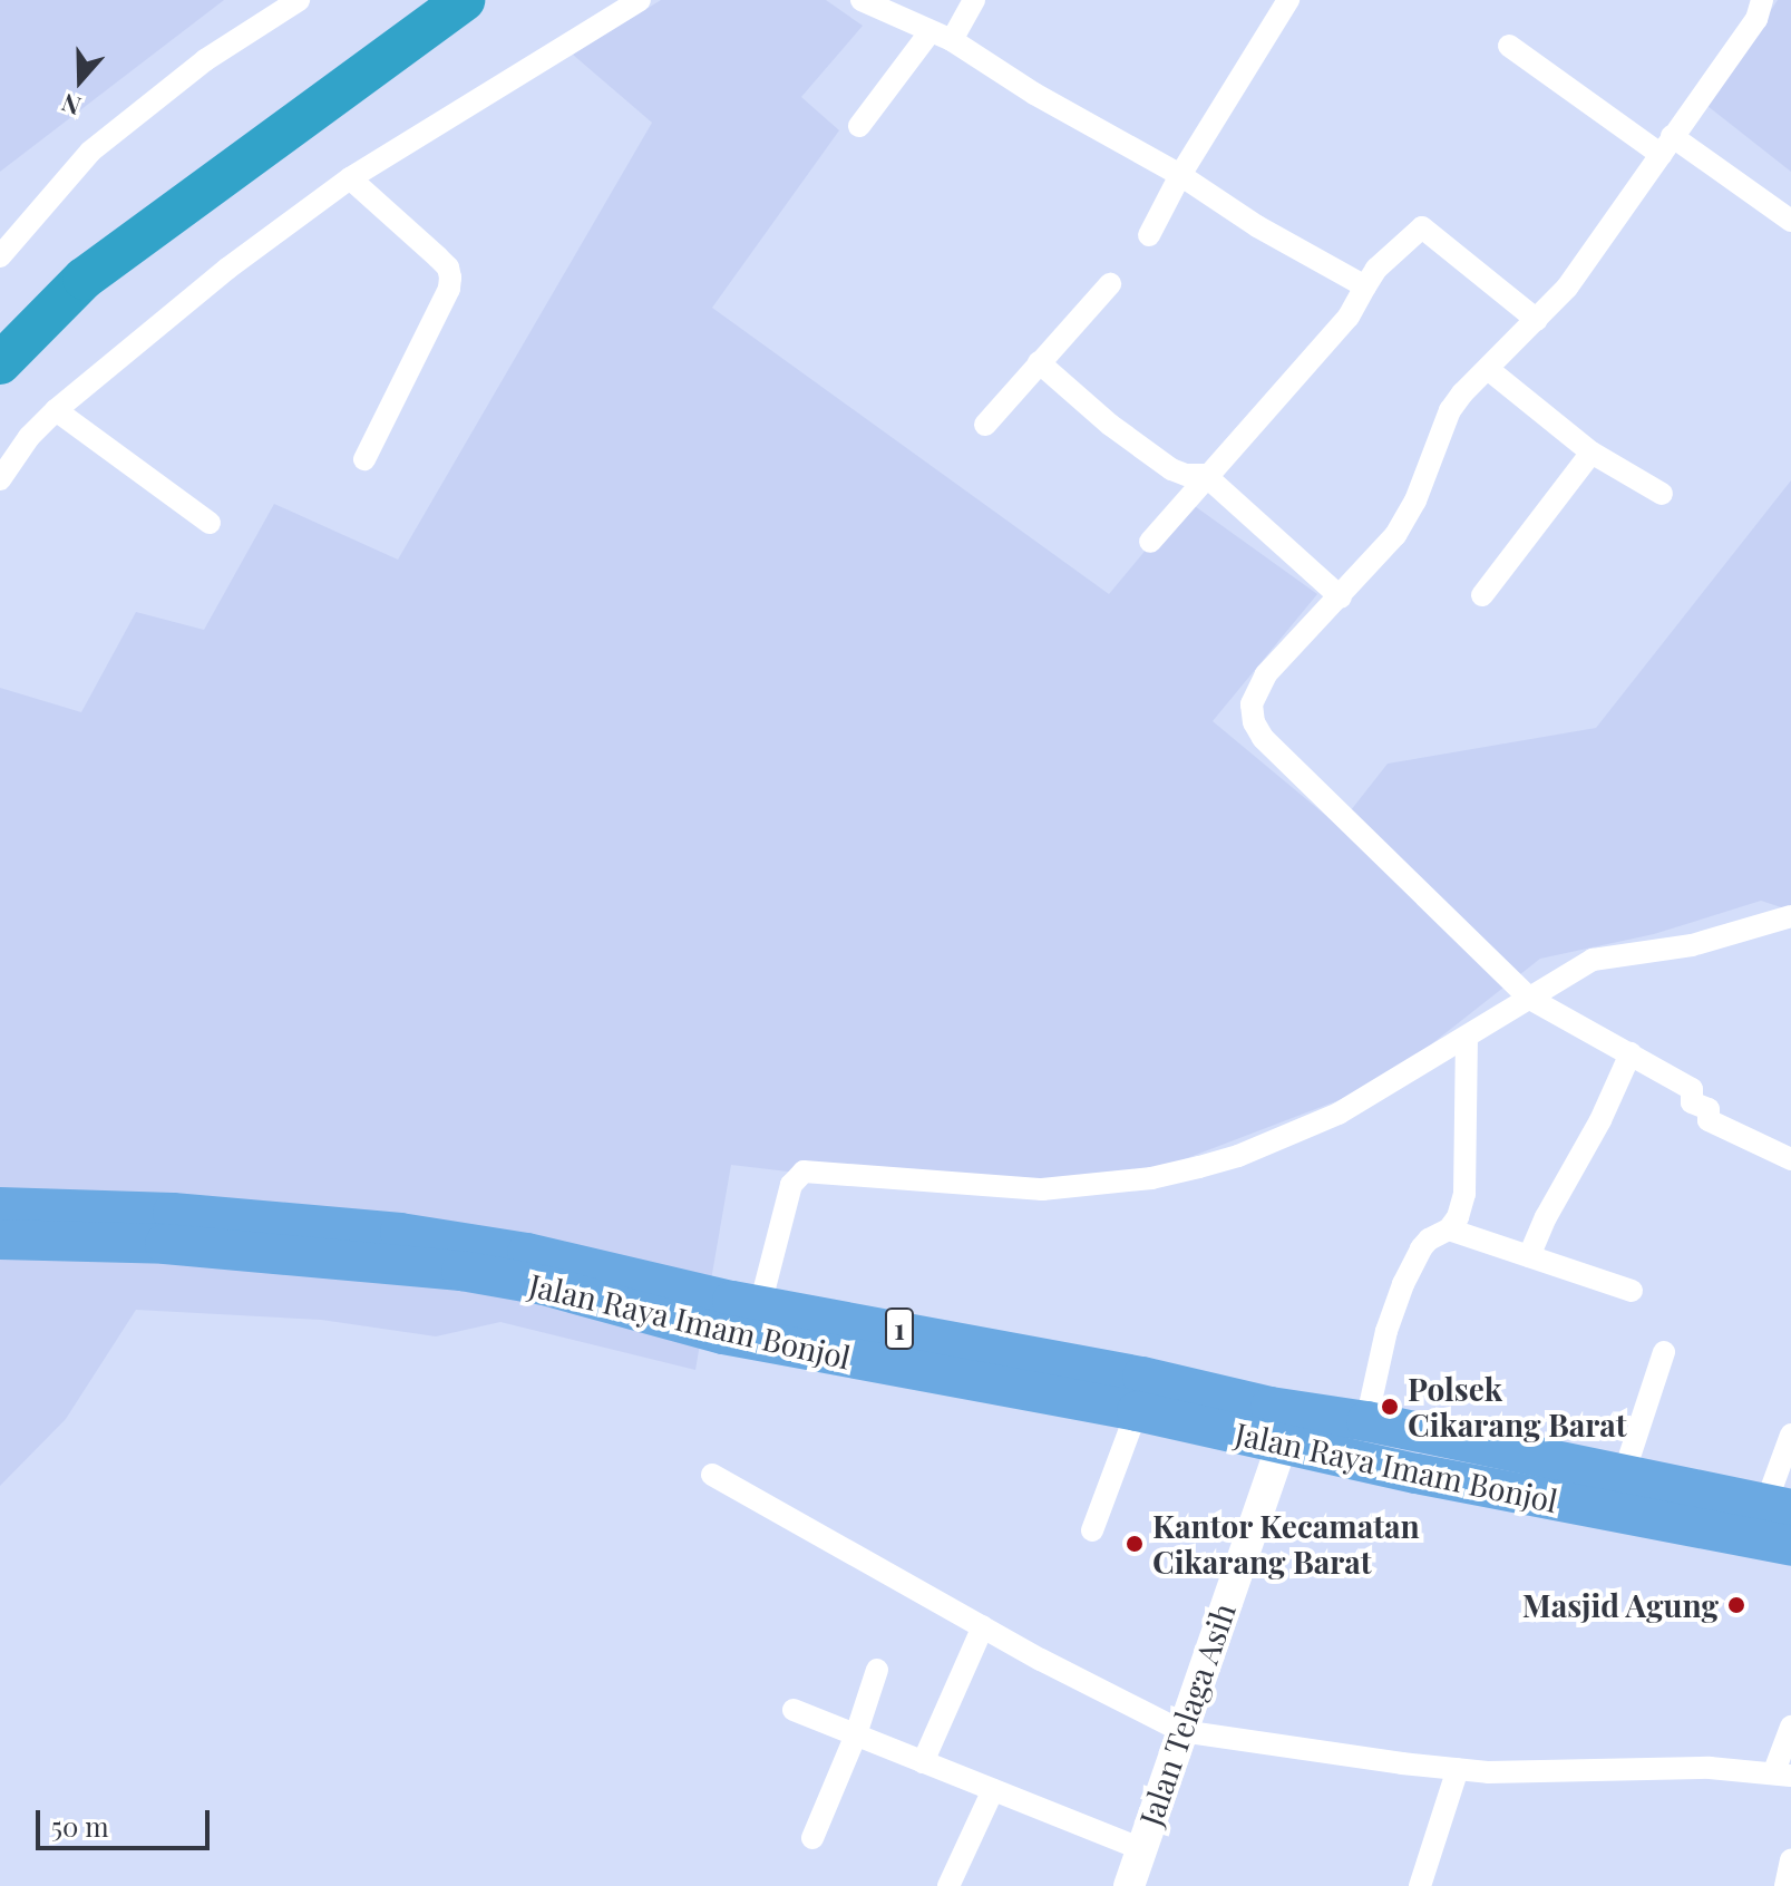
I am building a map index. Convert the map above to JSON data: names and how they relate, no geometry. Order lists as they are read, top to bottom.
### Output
{
  "streets": {
    "highway": ["Jalan Raya Imam Bonjol", "1"],
    "street": ["Jalan Telaga Asih"]
  },
  "crossings": [
    ["Jalan Raya Imam Bonjol", "Jalan Telaga Asih"]
  ],
  "places": ["Polsek Cikarang Barat", "Kantor Kecamatan Cikarang Barat", "Masjid Agung"],
  "scale_bar": "50 m",
  "north": "bottom"
}
